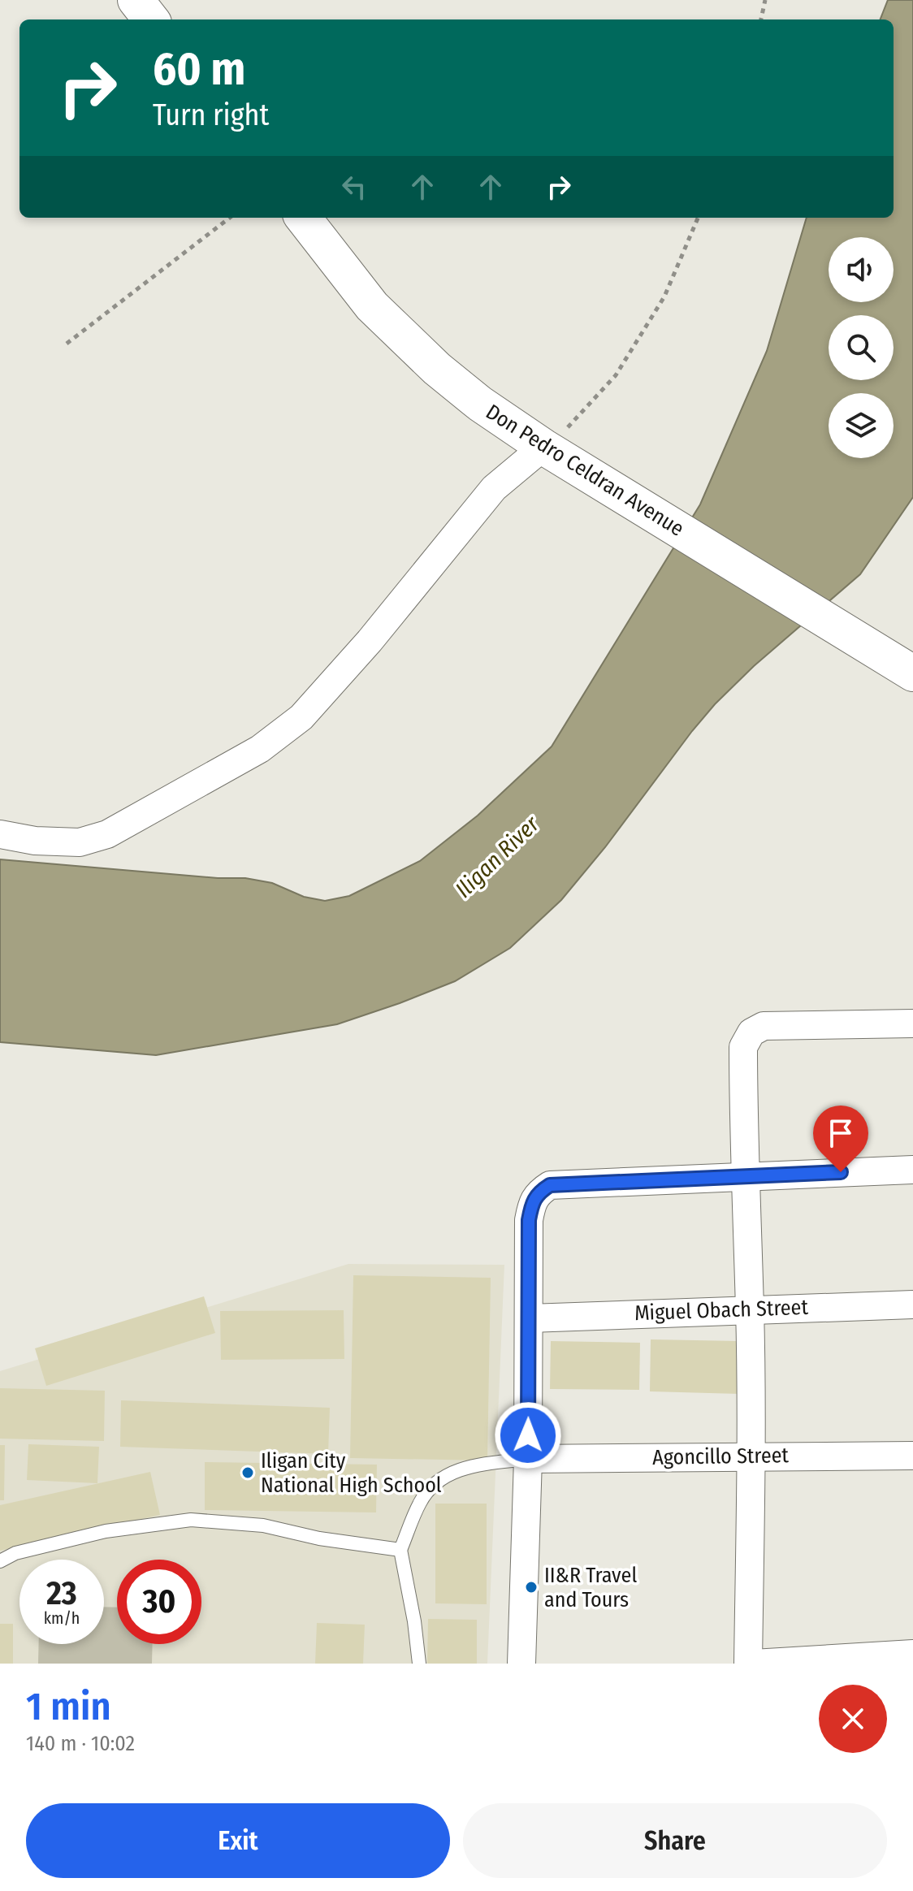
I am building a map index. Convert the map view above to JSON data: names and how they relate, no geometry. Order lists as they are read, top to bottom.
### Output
{
  "streets": {
    "main road": ["Don Pedro Celdran Avenue"],
    "street": ["Miguel Obach Street", "Agoncillo Street"]
  },
  "water": ["Iligan River"],
  "places": ["Iligan City National High School", "II&R Travel and Tours"],
  "page": {
    "turn": ["60 m", "Turn right"],
    "speed": "23 km/h",
    "limit": "30",
    "heading": ["1 min", "140 m · 10:02"],
    "buttons": ["Exit", "Share"]
  }
}
